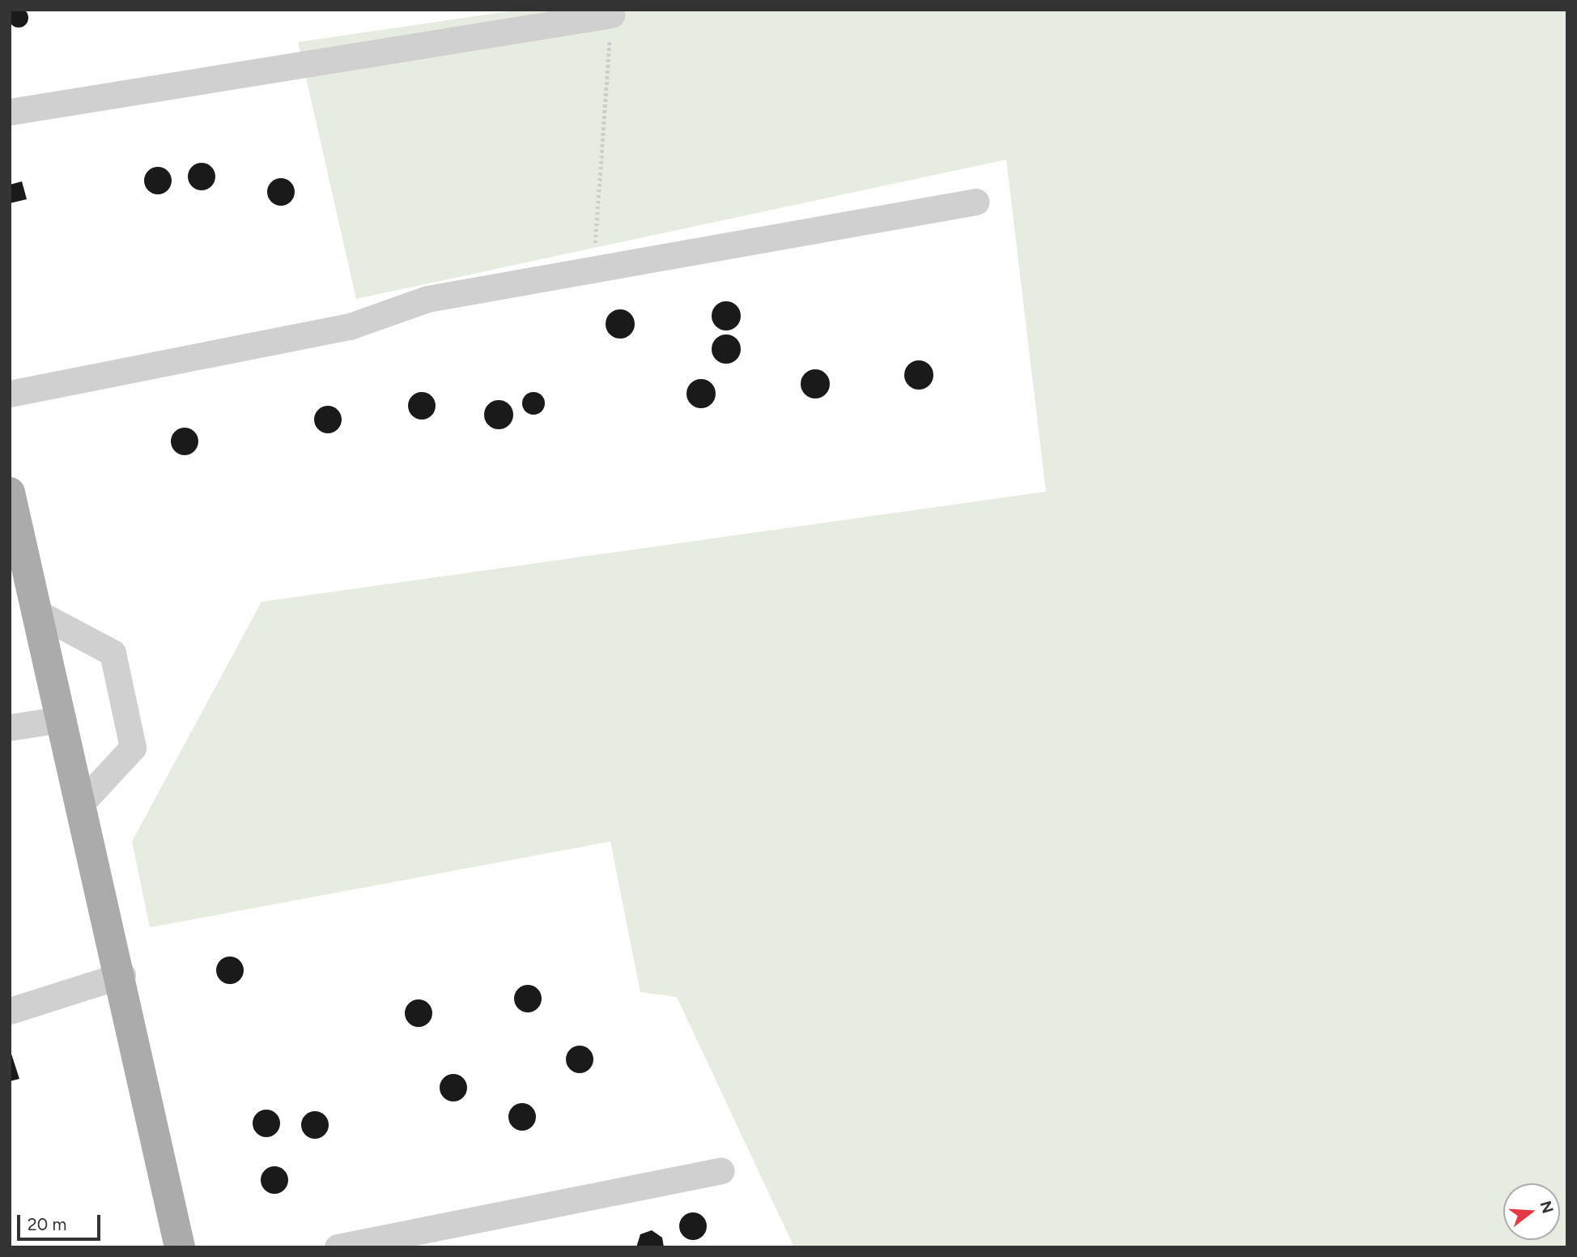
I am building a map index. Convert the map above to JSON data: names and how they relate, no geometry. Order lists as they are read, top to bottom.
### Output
{
  "scale_bar": "20 m",
  "north": "right"
}
